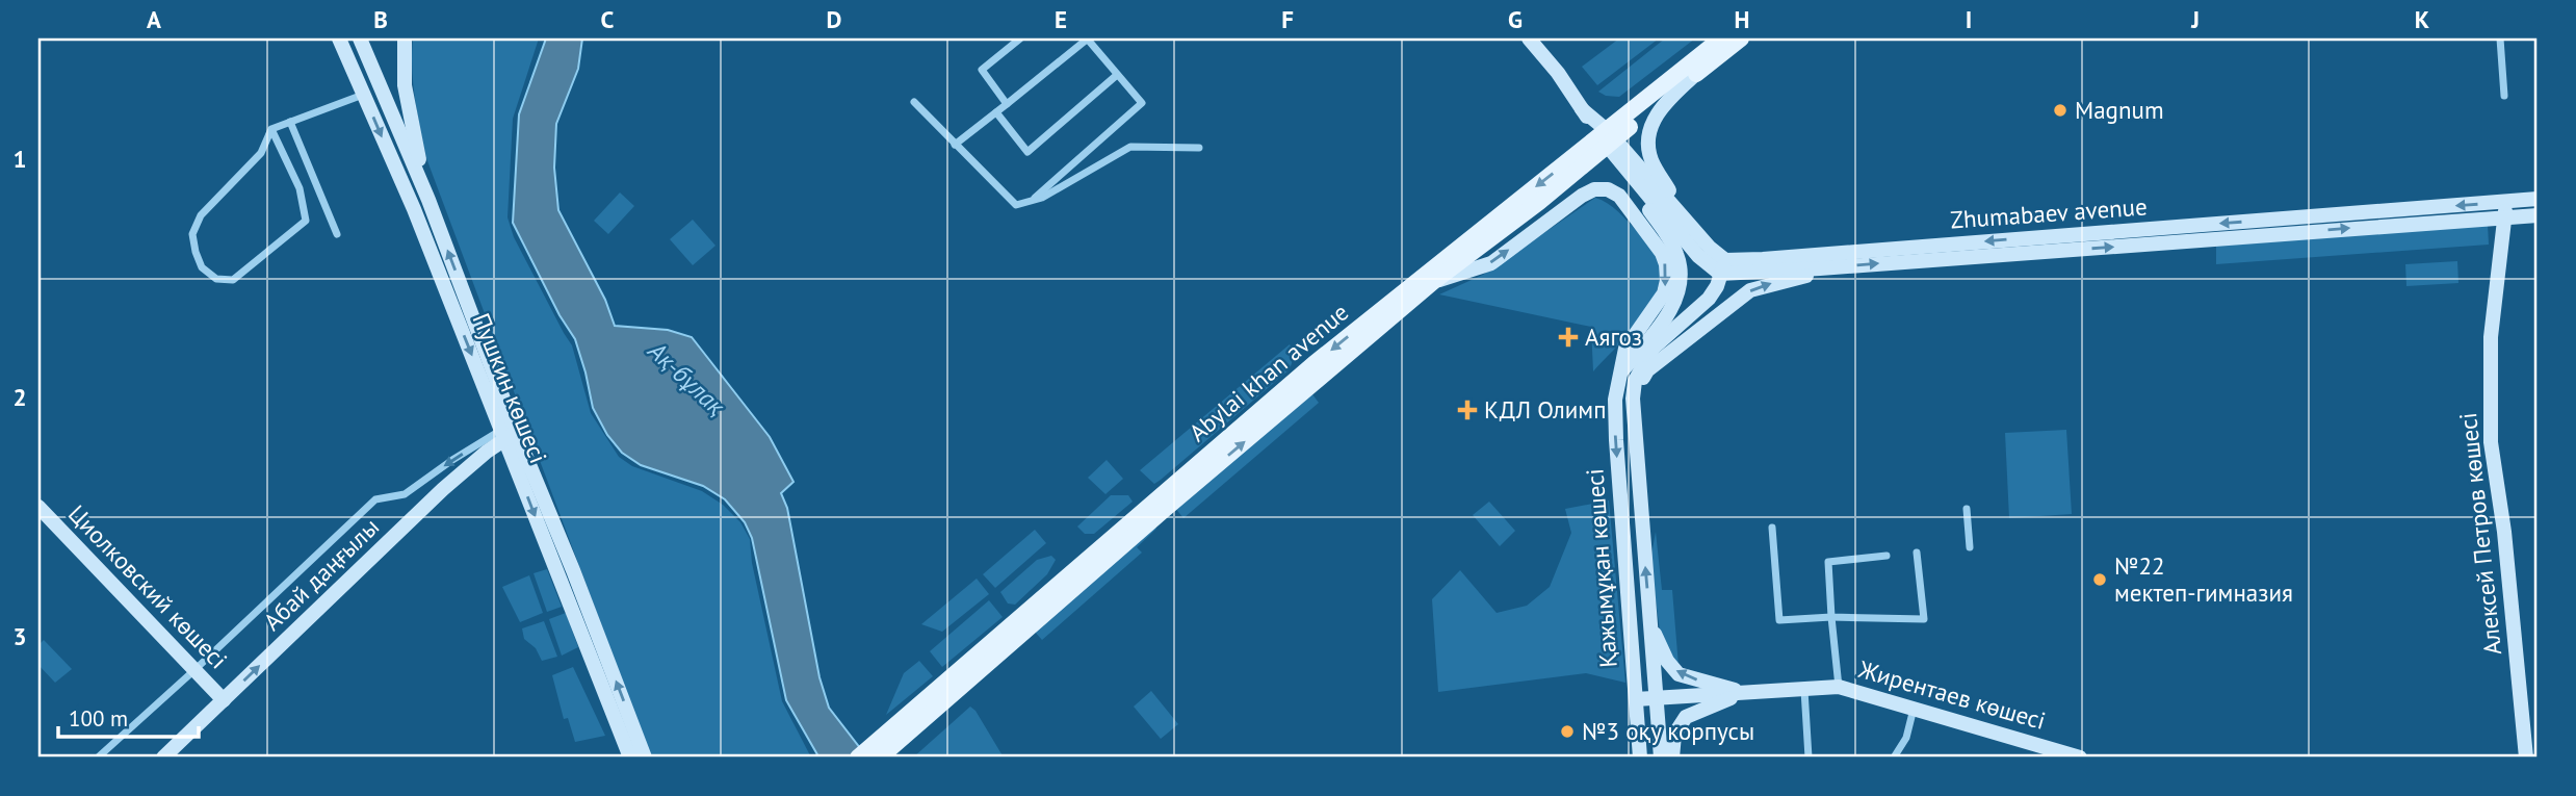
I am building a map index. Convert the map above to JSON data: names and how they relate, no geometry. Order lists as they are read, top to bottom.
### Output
{
  "streets": {
    "main road": [
      "Zhumabaev avenue",
      "Abylai khan avenue",
      "Пушкин көшесі",
      "Алексей Петров көшесі",
      "Қажымұқан көшесі",
      "Абай даңғылы",
      "Циолковский көшесі",
      "Жирентаев көшесі"
    ]
  },
  "crossings": [
    ["Zhumabaev avenue", "Алексей Петров көшесі"],
    ["Abylai khan avenue", "Қажымұқан көшесі"],
    ["Пушкин көшесі", "Абай даңғылы"],
    ["Қажымұқан көшесі", "Жирентаев көшесі"],
    ["Абай даңғылы", "Циолковский көшесі"]
  ],
  "one_way": ["Абай даңғылы"],
  "water": ["Ақ-бұлақ"],
  "places": {
    "other": ["Magnum", "№22 мектеп-гимназия", "№3 оқу корпусы"],
    "health": ["Аягоз", "КДЛ Олимп"]
  },
  "scale_bar": "100 m",
  "grid": {
    "columns": [
      "A",
      "B",
      "C",
      "D",
      "E",
      "F",
      "G",
      "H",
      "I",
      "J",
      "K"
    ],
    "rows": ["1", "2", "3"]
  }
}
